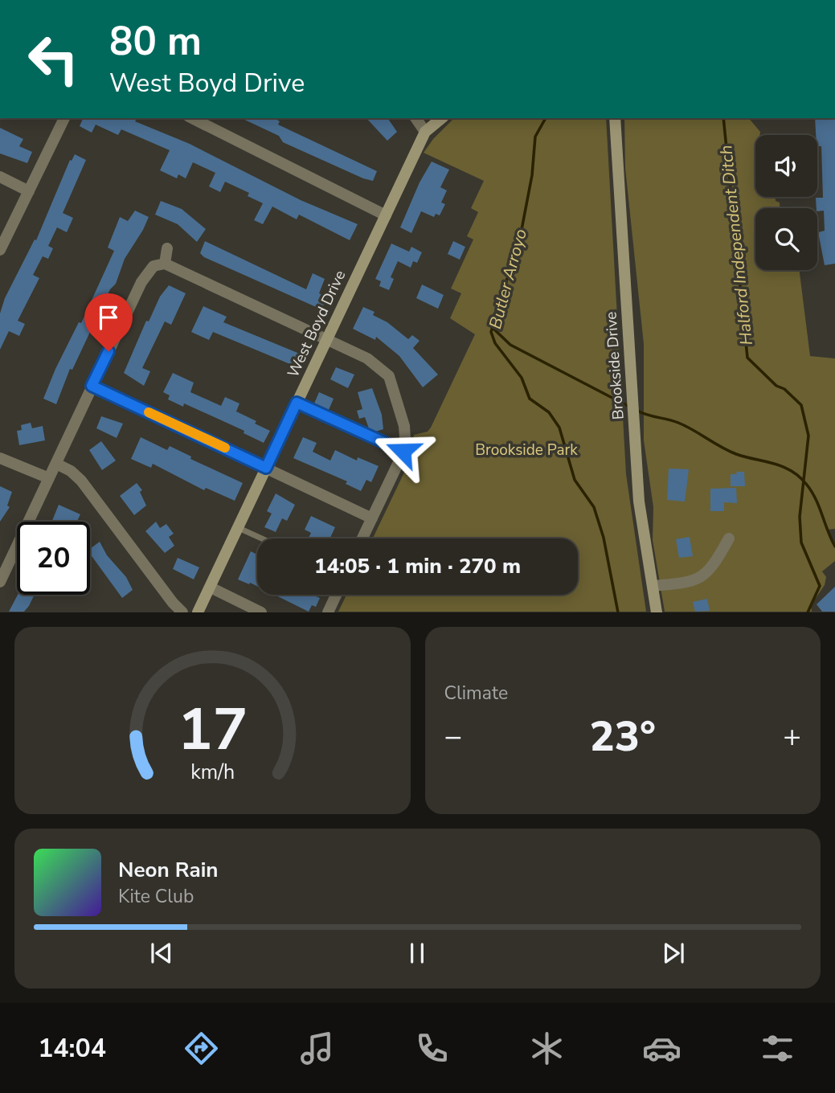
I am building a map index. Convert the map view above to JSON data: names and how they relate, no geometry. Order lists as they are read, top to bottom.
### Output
{
  "streets": {
    "street": ["West Boyd Drive", "Brookside Drive"]
  },
  "water": ["Halford Independent Ditch", "Butler Arroyo"],
  "parks": ["Brookside Park"],
  "page": {
    "turn": ["80 m", "West Boyd Drive"],
    "limit": "20",
    "trip": "14:05 · 1 min · 270 m",
    "tile": "Climate",
    "heat": ["−", "23°", "+"],
    "song": ["Neon Rain", "Kite Club"],
    "tabs": "14:04",
    "gauge": ["17", "km/h"]
  }
}
